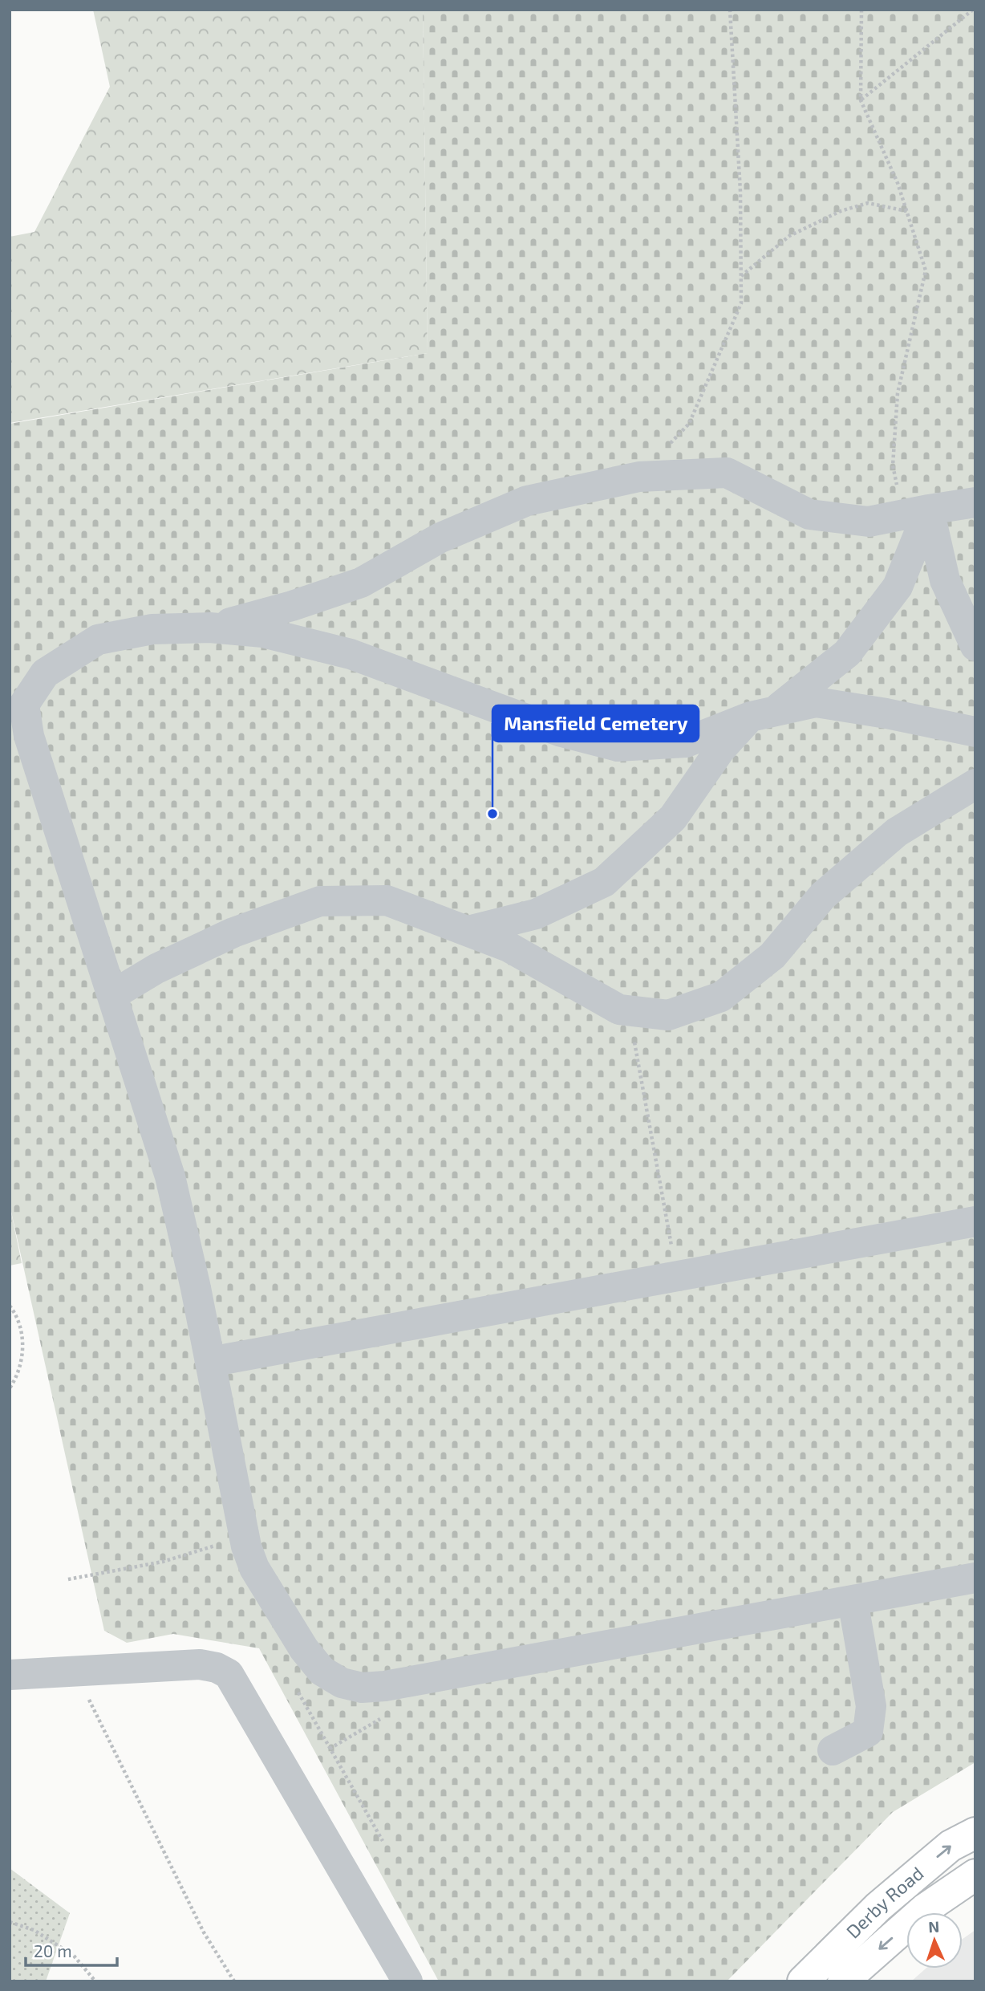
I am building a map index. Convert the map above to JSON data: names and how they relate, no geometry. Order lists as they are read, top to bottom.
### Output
{
  "streets": {
    "main road": ["Derby Road"]
  },
  "places": ["Mansfield Cemetery"],
  "scale_bar": "20 m",
  "north": "top"
}
